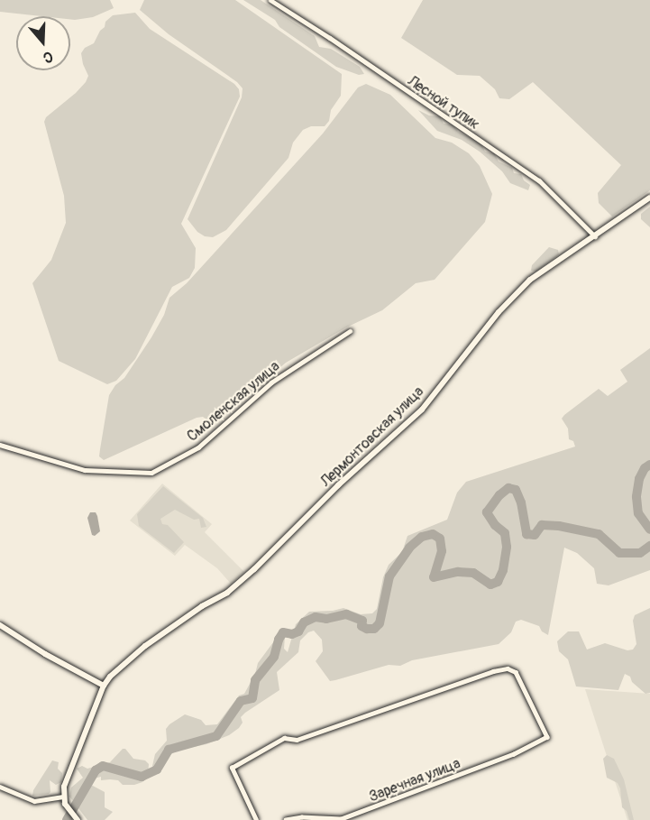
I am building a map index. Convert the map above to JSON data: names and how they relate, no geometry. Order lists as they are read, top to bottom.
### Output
{
  "streets": {
    "street": [
      "Лесной тупик",
      "Смоленская улица",
      "Лермонтовская улица",
      "Заречная улица"
    ]
  },
  "crossings": [
    ["Лесной тупик", "Лермонтовская улица"]
  ],
  "north": "bottom"
}
